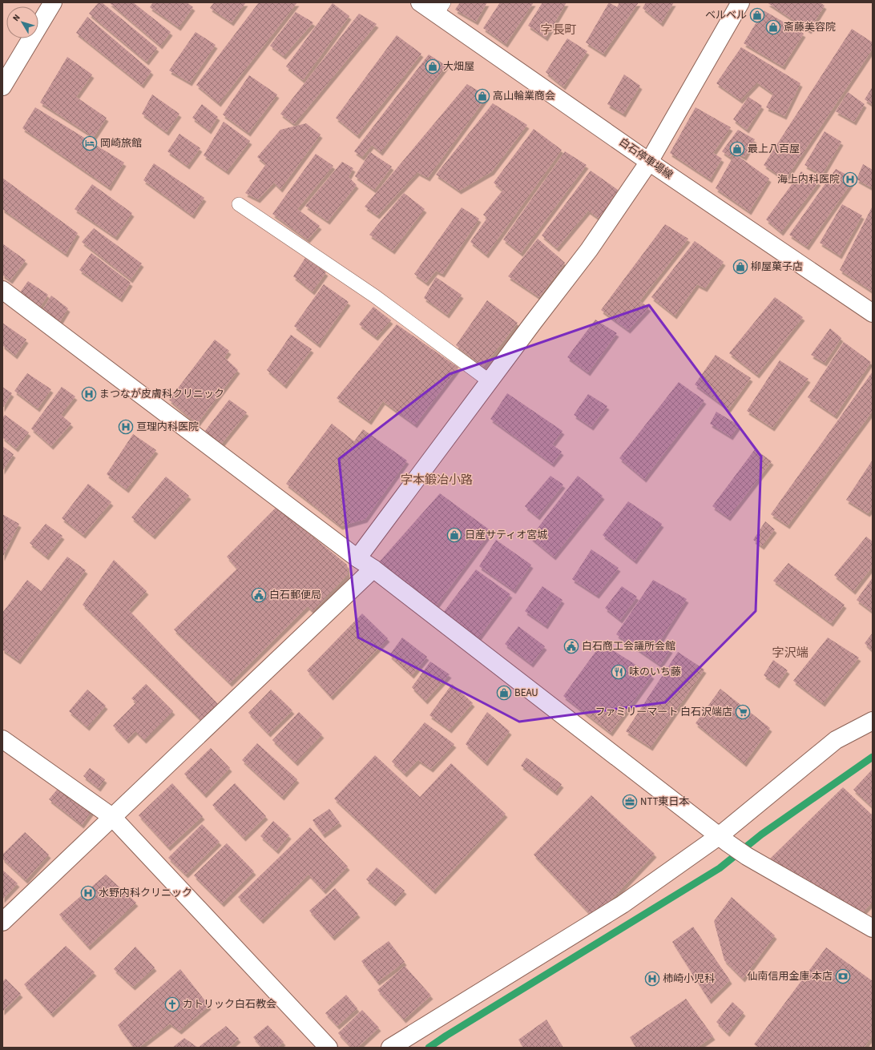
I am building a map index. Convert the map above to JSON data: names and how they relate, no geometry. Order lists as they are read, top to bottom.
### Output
{
  "streets": {
    "main road": ["白石停車場線"]
  },
  "districts": ["字長町", "字本鍛冶小路", "字沢端"],
  "places": {
    "shop": [
      "ベルベル",
      "斎藤美容院",
      "大畑屋",
      "高山輪業商会",
      "最上八百屋",
      "柳屋菓子店",
      "日産サティオ宮城",
      "BEAU"
    ],
    "hotel": ["岡崎旅館"],
    "hospital": [
      "海上内科医院",
      "まつなが皮膚科クリニック",
      "亘理内科医院",
      "水野内科クリニック",
      "柿崎小児科"
    ],
    "public building": ["白石郵便局", "白石商工会議所会館"],
    "restaurant": ["味のいち藤"],
    "supermarket": ["ファミリーマート 白石沢端店"],
    "office": ["NTT東日本"],
    "bank": ["仙南信用金庫 本店"],
    "church": ["カトリック白石教会"]
  },
  "north": "top left"
}
